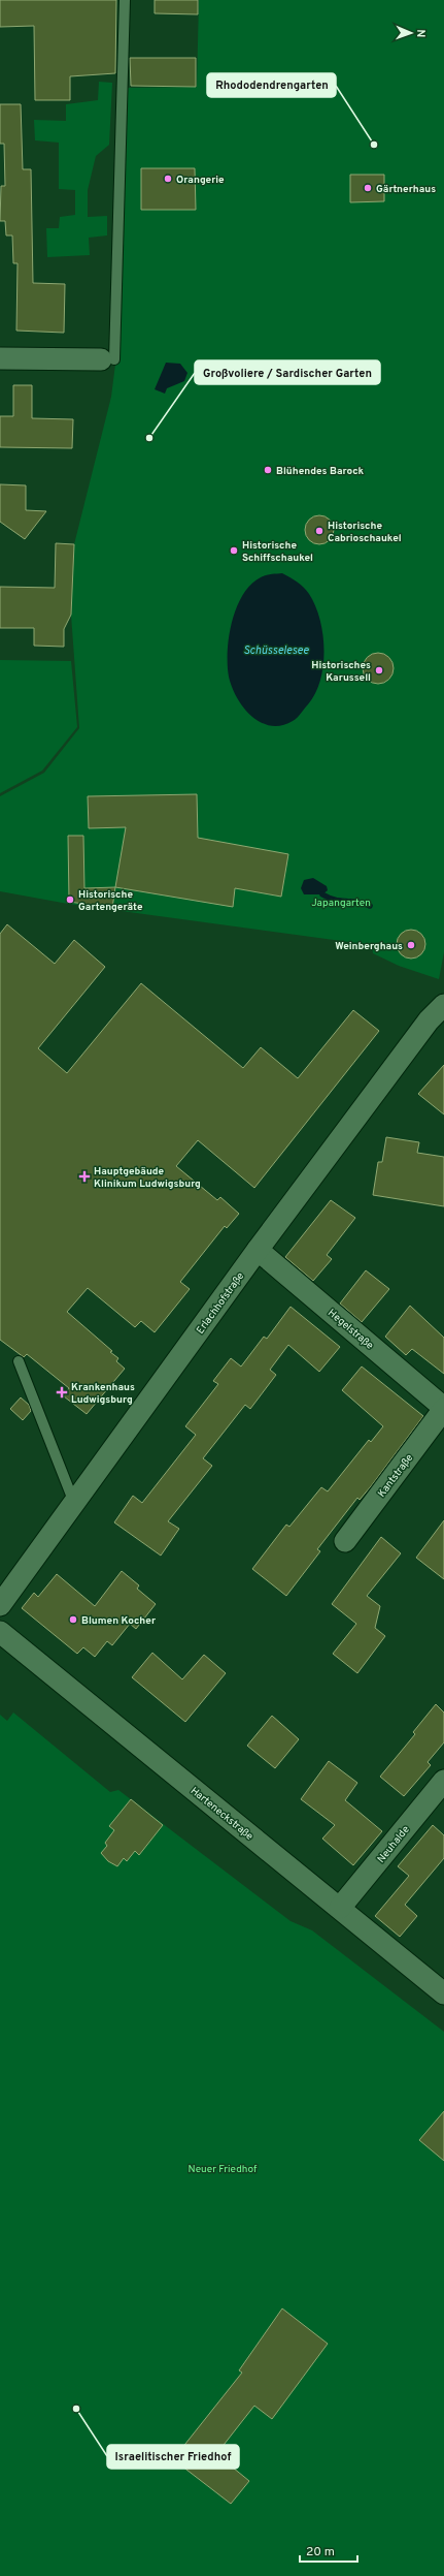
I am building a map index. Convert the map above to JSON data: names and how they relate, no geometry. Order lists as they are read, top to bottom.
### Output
{
  "streets": {
    "street": [
      "Erlachhofstraße",
      "Hegelstraße",
      "Kantstraße",
      "Harteneckstraße",
      "Neuhalde"
    ]
  },
  "crossings": [
    ["Erlachhofstraße", "Hegelstraße"],
    ["Hegelstraße", "Kantstraße"],
    ["Harteneckstraße", "Neuhalde"]
  ],
  "water": ["Schüsselesee"],
  "parks": ["Japangarten", "Neuer Friedhof"],
  "places": {
    "other": [
      "Rhododendrengarten",
      "Orangerie",
      "Gärtnerhaus",
      "Großvoliere / Sardischer Garten",
      "Blühendes Barock",
      "Historische Cabrioschaukel",
      "Historische Schiffschaukel",
      "Historisches Karussell",
      "Historische Gartengeräte",
      "Weinberghaus",
      "Blumen Kocher",
      "Israelitischer Friedhof"
    ],
    "health": ["Hauptgebäude Klinikum Ludwigsburg", "Krankenhaus Ludwigsburg"]
  },
  "scale_bar": "20 m",
  "north": "right"
}
